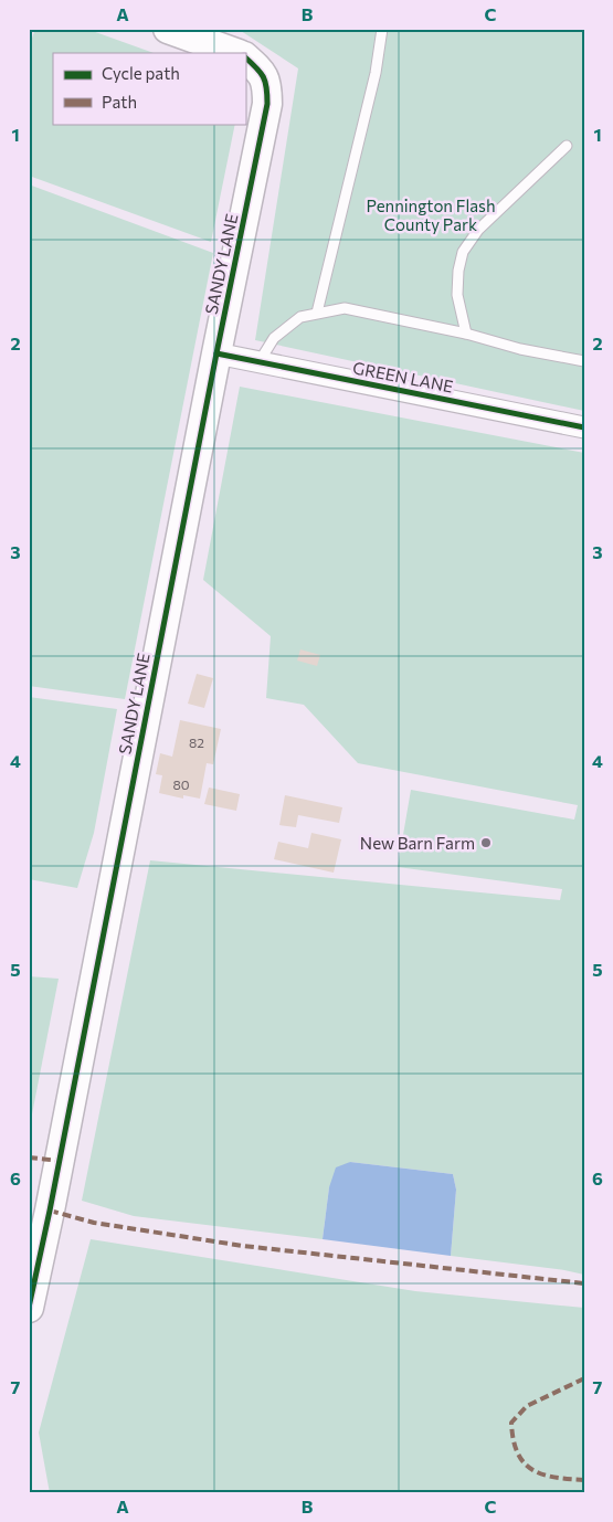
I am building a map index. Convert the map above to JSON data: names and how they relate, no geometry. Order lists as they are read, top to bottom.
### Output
{
  "streets": {
    "street": ["SANDY LANE", "GREEN LANE"]
  },
  "crossings": [
    ["SANDY LANE", "GREEN LANE"]
  ],
  "parks": ["Pennington Flash County Park"],
  "places": ["New Barn Farm"],
  "house_numbers": ["82", "80"],
  "legend": ["Cycle path", "Path"],
  "grid": {
    "columns": ["A", "B", "C"],
    "rows": [
      "1",
      "2",
      "3",
      "4",
      "5",
      "6",
      "7"
    ]
  }
}
